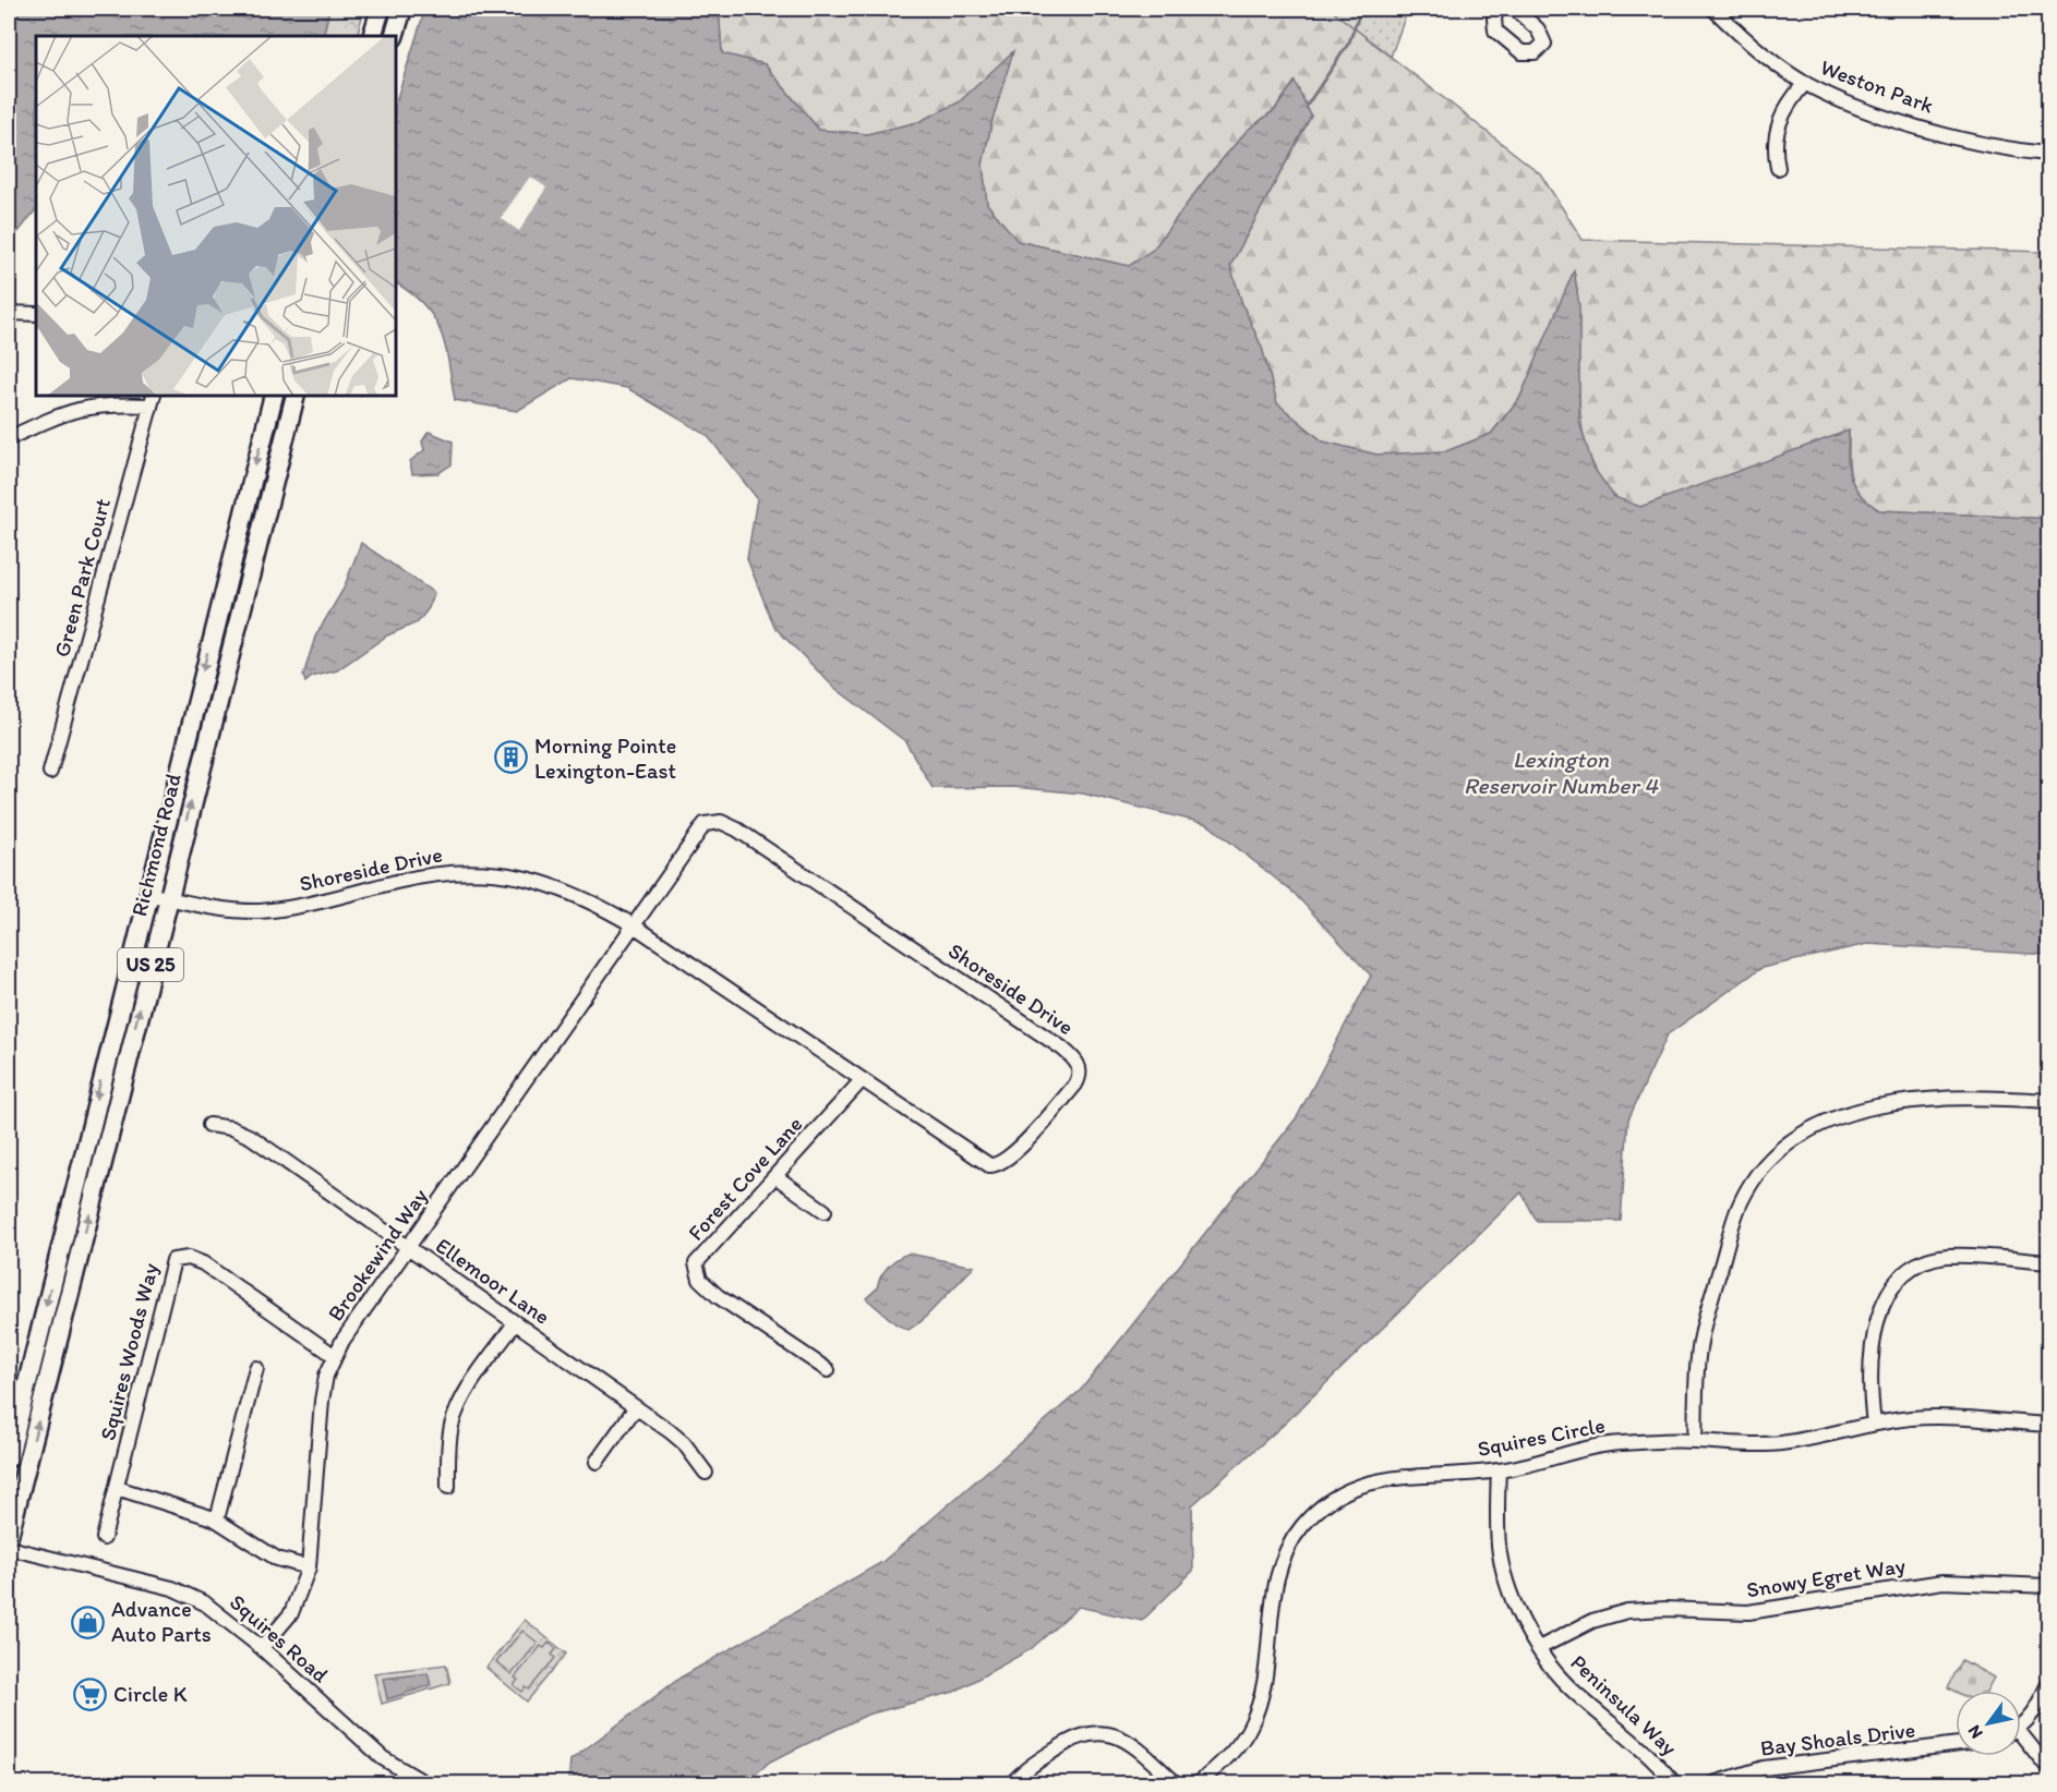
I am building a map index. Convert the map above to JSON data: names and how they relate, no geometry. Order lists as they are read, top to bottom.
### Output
{
  "streets": {
    "highway": ["Richmond Road", "US 25"],
    "street": [
      "Weston Park",
      "Green Park Court",
      "Shoreside Drive",
      "Forest Cove Lane",
      "Brookewind Way",
      "Ellemoor Lane",
      "Squires Woods Way",
      "Squires Circle",
      "Snowy Egret Way",
      "Squires Road",
      "Peninsula Way",
      "Bay Shoals Drive"
    ]
  },
  "crossings": [
    ["Richmond Road", "Shoreside Drive"],
    ["Shoreside Drive", "Forest Cove Lane"],
    ["Shoreside Drive", "Brookewind Way"],
    ["Brookewind Way", "Ellemoor Lane"],
    ["Brookewind Way", "Squires Woods Way"],
    ["Brookewind Way", "Squires Road"],
    ["Squires Circle", "Peninsula Way"],
    ["Snowy Egret Way", "Peninsula Way"]
  ],
  "water": ["Lexington Reservoir Number 4"],
  "places": {
    "building": ["Morning Pointe Lexington-East"],
    "shop": ["Advance Auto Parts"],
    "supermarket": ["Circle K"]
  },
  "north": "bottom left"
}
